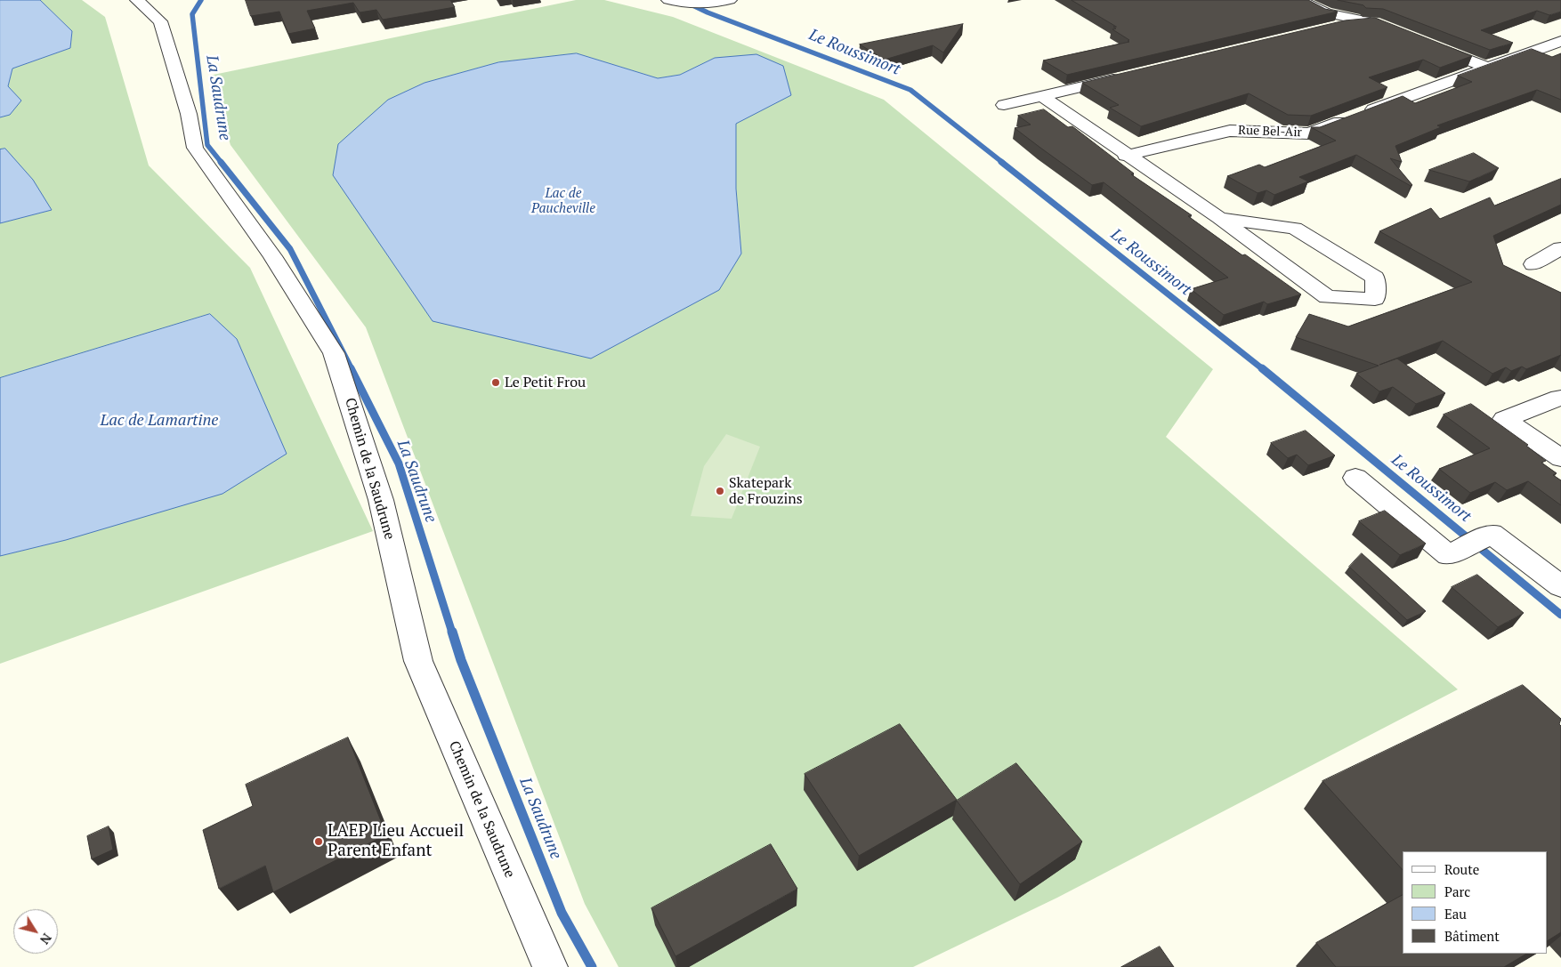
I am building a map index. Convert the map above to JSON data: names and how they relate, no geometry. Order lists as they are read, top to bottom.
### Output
{
  "streets": {
    "street": ["Rue Bel-Air", "Chemin de la Saudrune"]
  },
  "water": [
    "Le Roussimort",
    "La Saudrune",
    "Lac de Paucheville",
    "Lac de Lamartine"
  ],
  "places": ["Le Petit Frou", "Skatepark de Frouzins", "LAEP Lieu Accueil Parent Enfant"],
  "legend": [
    "Route",
    "Parc",
    "Eau",
    "Bâtiment"
  ],
  "north": "bottom right"
}
